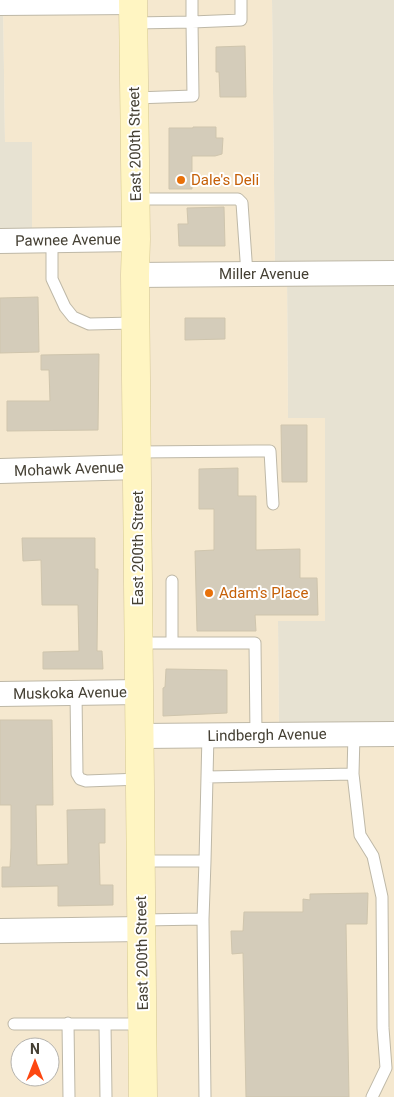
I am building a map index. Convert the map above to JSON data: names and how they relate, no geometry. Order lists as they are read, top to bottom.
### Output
{
  "streets": {
    "street": [
      "East 200th Street",
      "Pawnee Avenue",
      "Miller Avenue",
      "Mohawk Avenue",
      "Muskoka Avenue",
      "Lindbergh Avenue"
    ]
  },
  "crossings": [
    ["East 200th Street", "Pawnee Avenue"],
    ["East 200th Street", "Miller Avenue"],
    ["East 200th Street", "Mohawk Avenue"],
    ["East 200th Street", "Muskoka Avenue"],
    ["East 200th Street", "Lindbergh Avenue"]
  ],
  "places": ["Dale's Deli", "Adam's Place"],
  "north": "top"
}
